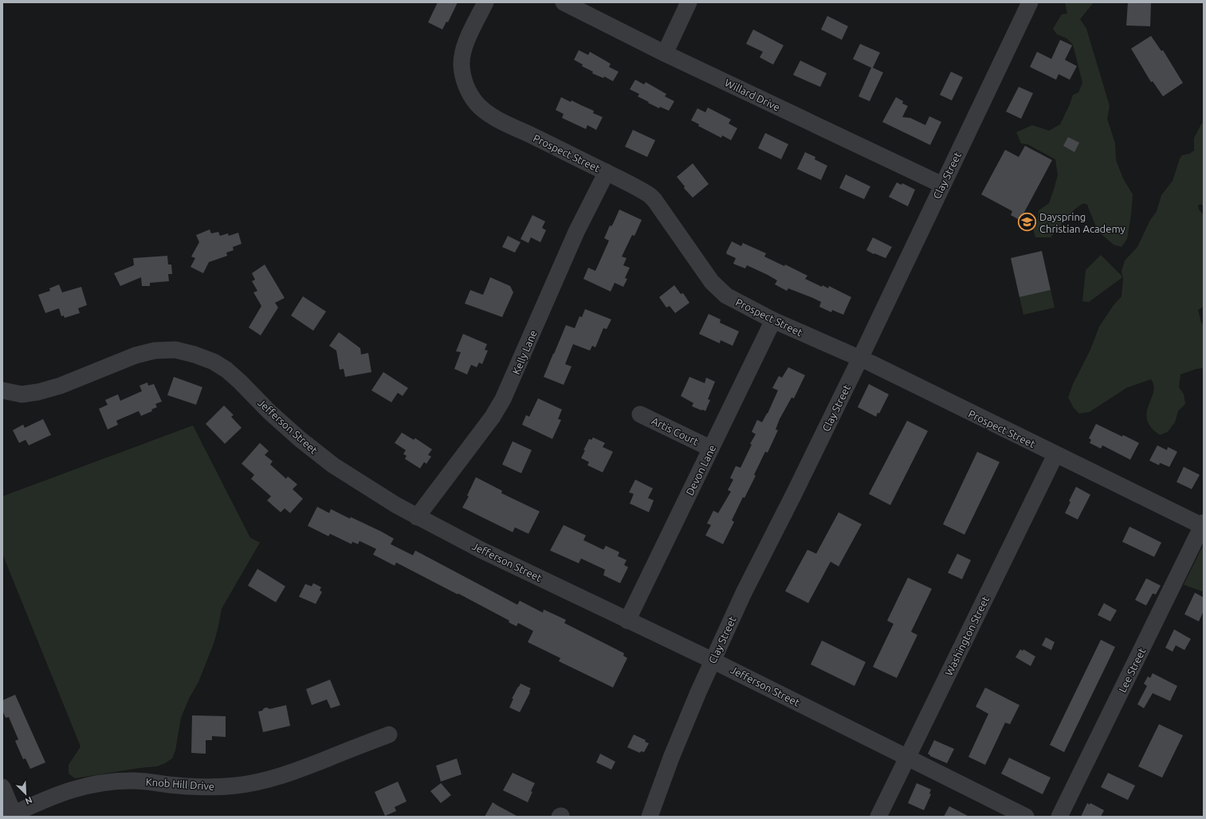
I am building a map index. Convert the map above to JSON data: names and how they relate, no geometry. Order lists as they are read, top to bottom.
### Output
{
  "streets": {
    "street": [
      "Willard Drive",
      "Prospect Street",
      "Clay Street",
      "Kelly Lane",
      "Jefferson Street",
      "Artis Court",
      "Devon Lane",
      "Washington Street",
      "Lee Street",
      "Knob Hill Drive"
    ]
  },
  "crossings": [
    ["Willard Drive", "Clay Street"],
    ["Prospect Street", "Clay Street"],
    ["Prospect Street", "Kelly Lane"],
    ["Prospect Street", "Devon Lane"],
    ["Prospect Street", "Washington Street"],
    ["Prospect Street", "Lee Street"],
    ["Clay Street", "Jefferson Street"],
    ["Kelly Lane", "Jefferson Street"],
    ["Jefferson Street", "Devon Lane"],
    ["Jefferson Street", "Washington Street"],
    ["Artis Court", "Devon Lane"]
  ],
  "places": {
    "school or university": ["Dayspring Christian Academy"]
  },
  "north": "bottom right"
}
